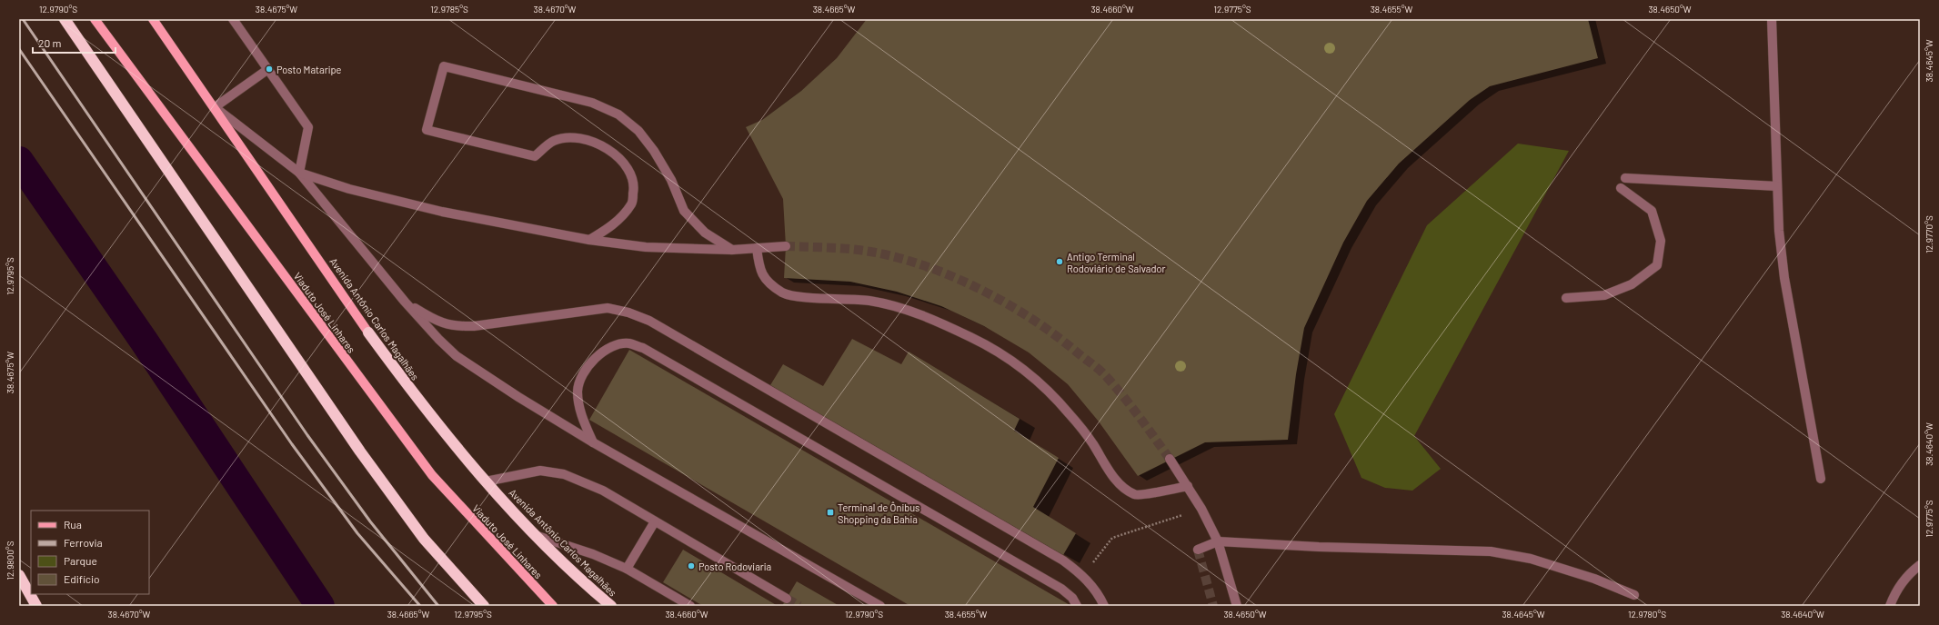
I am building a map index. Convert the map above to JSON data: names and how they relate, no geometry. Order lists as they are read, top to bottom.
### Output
{
  "streets": {
    "highway": ["Avenida Antônio Carlos Magalhães"],
    "main road": ["Viaduto José Linhares"]
  },
  "places": {
    "other": ["Posto Mataripe", "Antigo Terminal Rodoviário de Salvador", "Posto Rodoviaria"],
    "transit": ["Terminal de Ônibus Shopping da Bahia"]
  },
  "legend": [
    "Rua",
    "Ferrovia",
    "Parque",
    "Edifício"
  ],
  "scale_bar": "20 m",
  "coordinates": [
    "12.9790°S",
    "38.4675°W",
    "12.9785°S",
    "38.4670°W",
    "38.4665°W",
    "38.4660°W",
    "12.9775°S",
    "38.4655°W",
    "38.4650°W",
    "38.4645°W",
    "12.9770°S",
    "12.9795°S",
    "38.4640°W",
    "12.9800°S",
    "12.9780°S"
  ]
}
